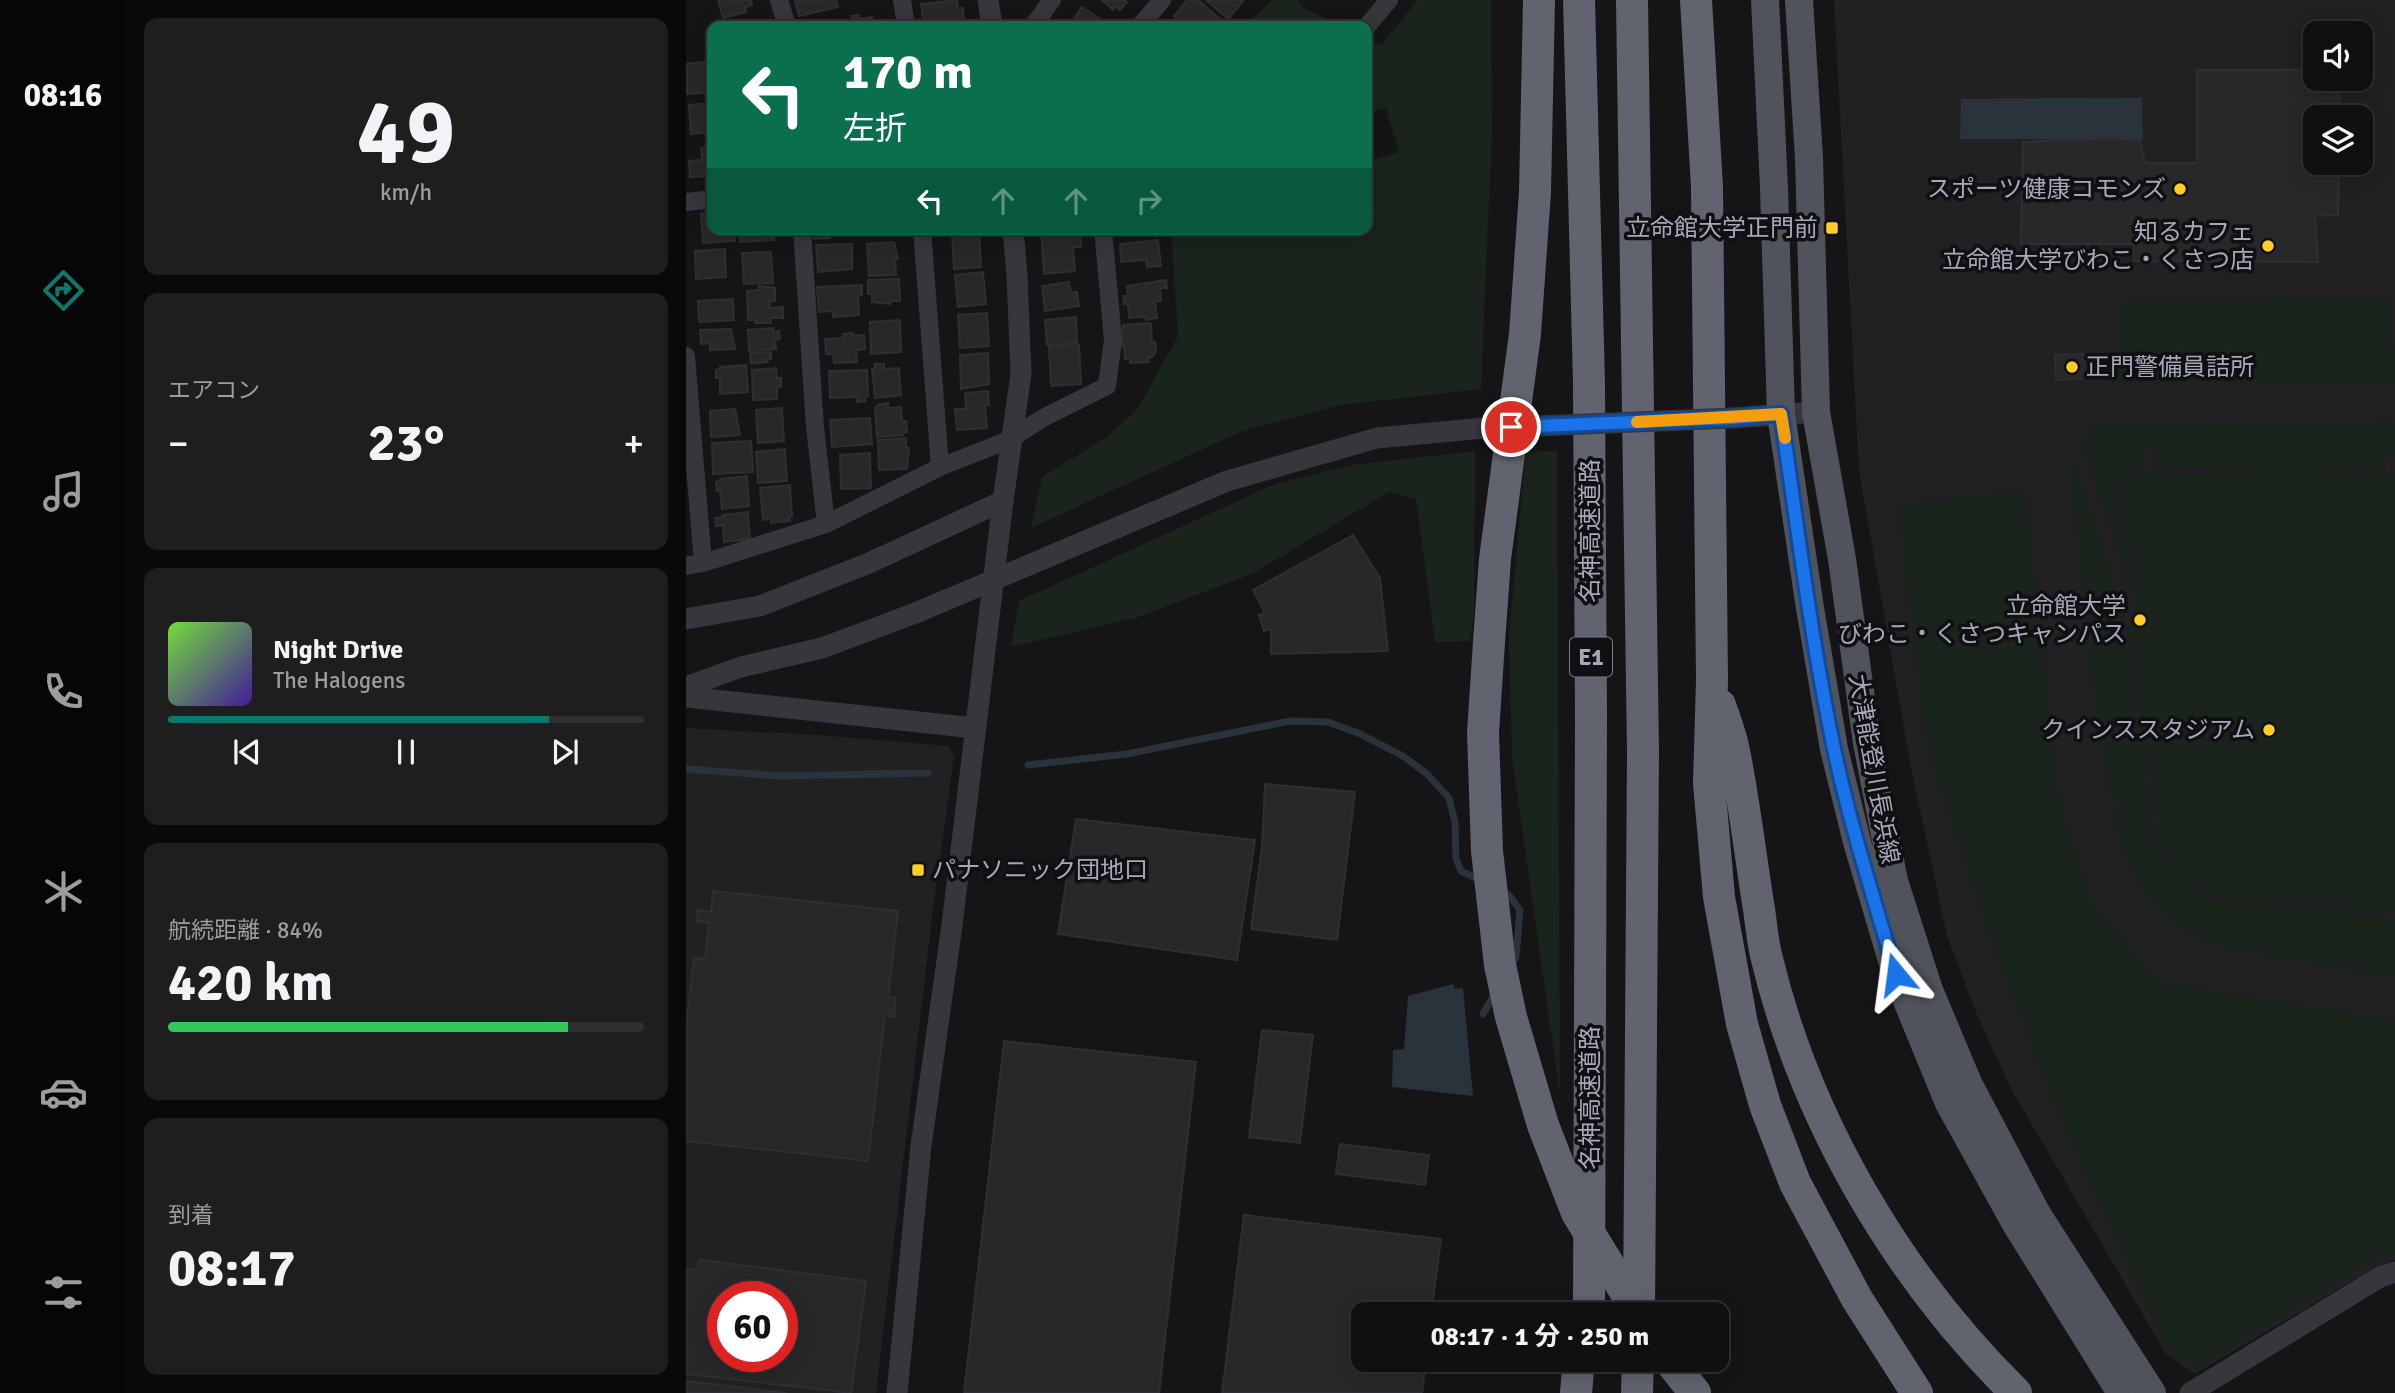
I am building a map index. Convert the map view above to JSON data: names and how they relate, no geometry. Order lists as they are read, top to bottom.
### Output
{
  "streets": {
    "highway": ["名神高速道路", "E1"],
    "main road": ["大津能登川長浜線"]
  },
  "places": {
    "other": [
      "スポーツ健康コモンズ",
      "知るカフェ 立命館大学びわこ・くさつ店",
      "正門警備員詰所",
      "立命館大学 びわこ・くさつキャンパス",
      "クインススタジアム"
    ],
    "transit": ["立命館大学正門前", "パナソニック団地口"]
  },
  "page": {
    "tabs": "08:16",
    "tile": [
      ["49", "km/h"],
      "エアコン",
      ["航続距離 · 84%", "420 km"],
      ["到着", "08:17"]
    ],
    "turn": ["170 m", "左折"],
    "heat": ["−", "23°", "+"],
    "song": ["Night Drive", "The Halogens"],
    "limit": "60",
    "trip": "08:17 · 1 分 · 250 m"
  }
}
